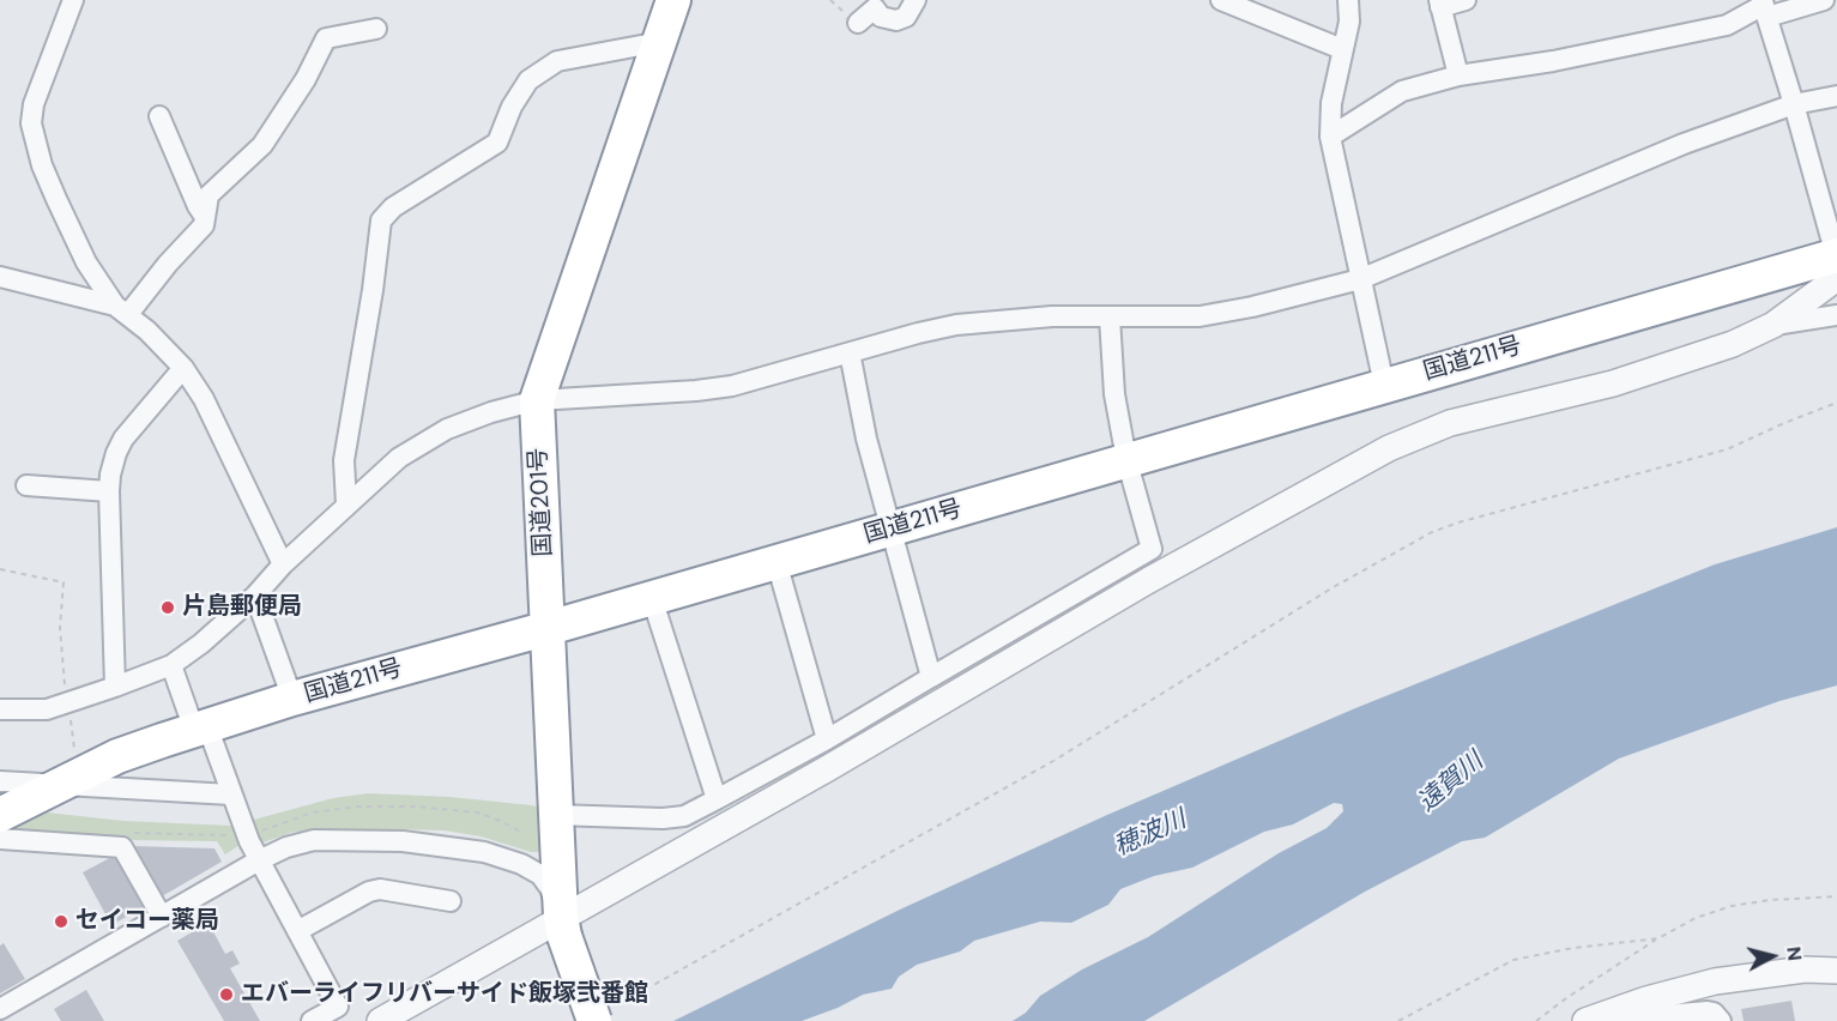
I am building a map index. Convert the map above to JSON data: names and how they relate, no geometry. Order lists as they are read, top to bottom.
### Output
{
  "streets": {
    "highway": ["国道211号", "国道201号"]
  },
  "crossings": [
    ["国道211号", "国道201号"]
  ],
  "water": ["遠賀川", "穂波川"],
  "places": ["片島郵便局", "セイコー薬局", "エバーライフリバーサイド飯塚弐番館"],
  "north": "right"
}
